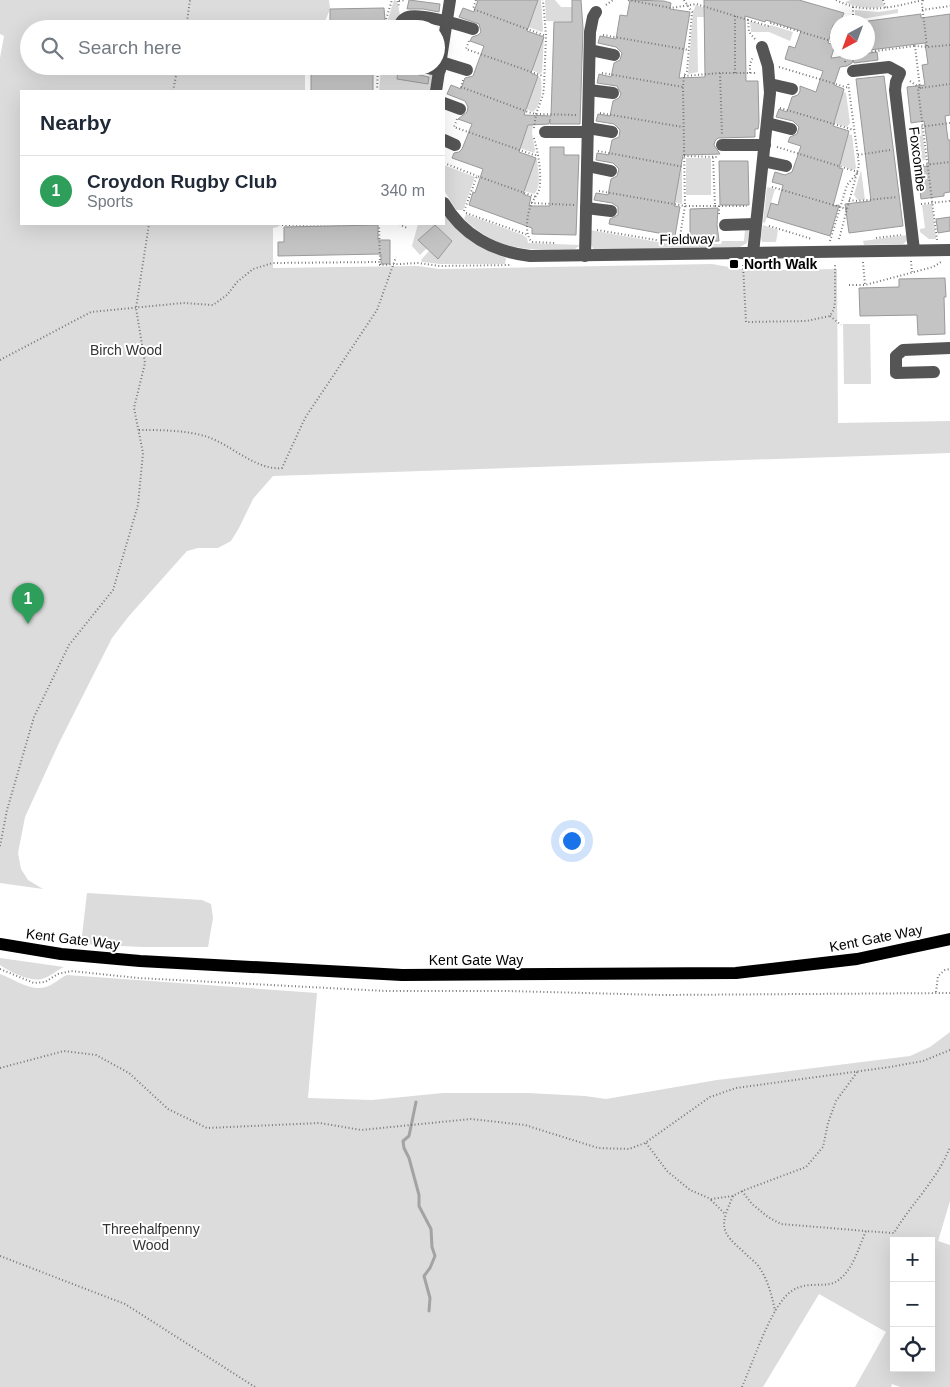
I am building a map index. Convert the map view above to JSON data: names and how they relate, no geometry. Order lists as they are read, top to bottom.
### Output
{
  "streets": {
    "main road": ["Kent Gate Way"],
    "street": ["Foxcombe", "Fieldway"]
  },
  "crossings": [
    ["Foxcombe", "Fieldway"]
  ],
  "parks": ["Birch Wood", "Threehalfpenny Wood"],
  "places": {
    "transit": ["North Walk"]
  },
  "north": "bottom left",
  "page": {
    "search": "Search here",
    "heading": "Nearby",
    "list": [
      {
        "mark": "1",
        "name": "Croydon Rugby Club",
        "note": "Sports",
        "value": "340 m"
      }
    ],
    "pins": "1",
    "map_buttons": ["+", "−"]
  }
}
